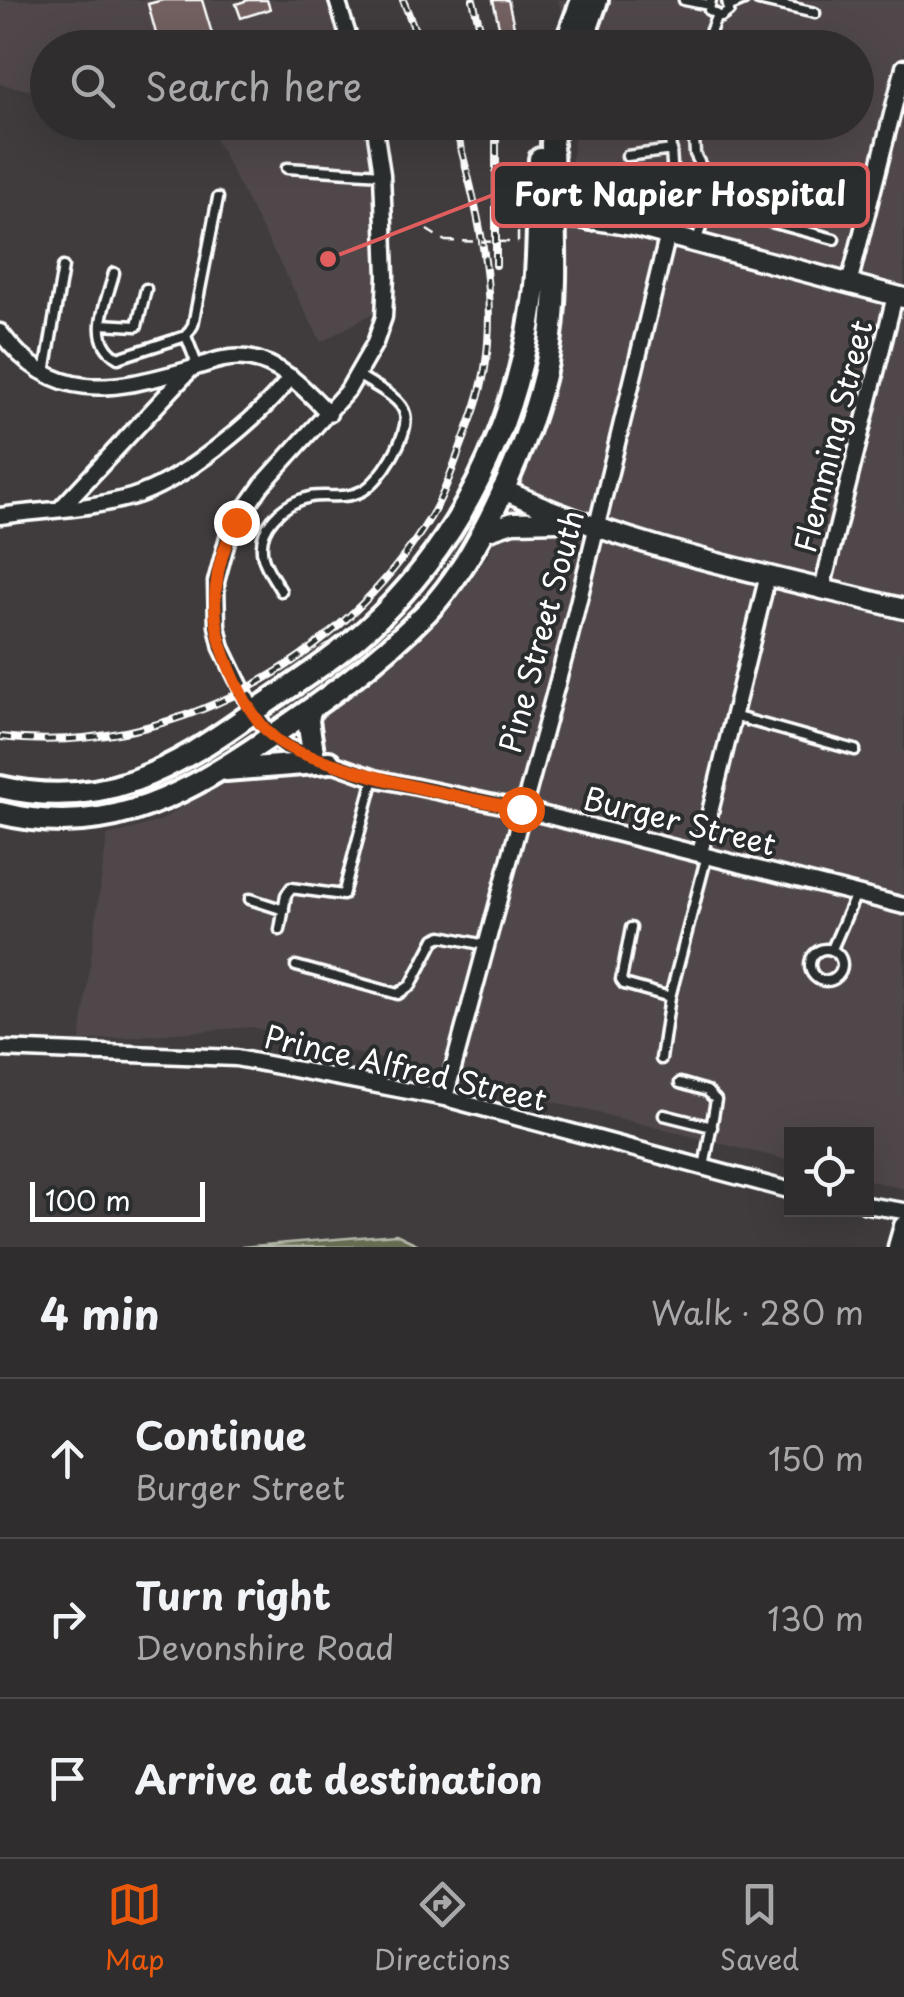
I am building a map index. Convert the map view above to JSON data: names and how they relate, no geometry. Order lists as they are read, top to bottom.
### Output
{
  "streets": {
    "street": [
      "Flemming Street",
      "Pine Street South",
      "Burger Street",
      "Prince Alfred Street"
    ]
  },
  "crossings": [
    ["Pine Street South", "Burger Street"],
    ["Pine Street South", "Prince Alfred Street"]
  ],
  "places": ["Fort Napier Hospital"],
  "scale_bar": "100 m",
  "page": {
    "search": "Search here",
    "scale": "100 m",
    "heading": ["4 min", "Walk · 280 m"],
    "list": [
      ["Continue", "Burger Street", "150 m"],
      ["Turn right", "Devonshire Road", "130 m"],
      "Arrive at destination"
    ],
    "nav": ["Map", "Directions", "Saved"]
  }
}
